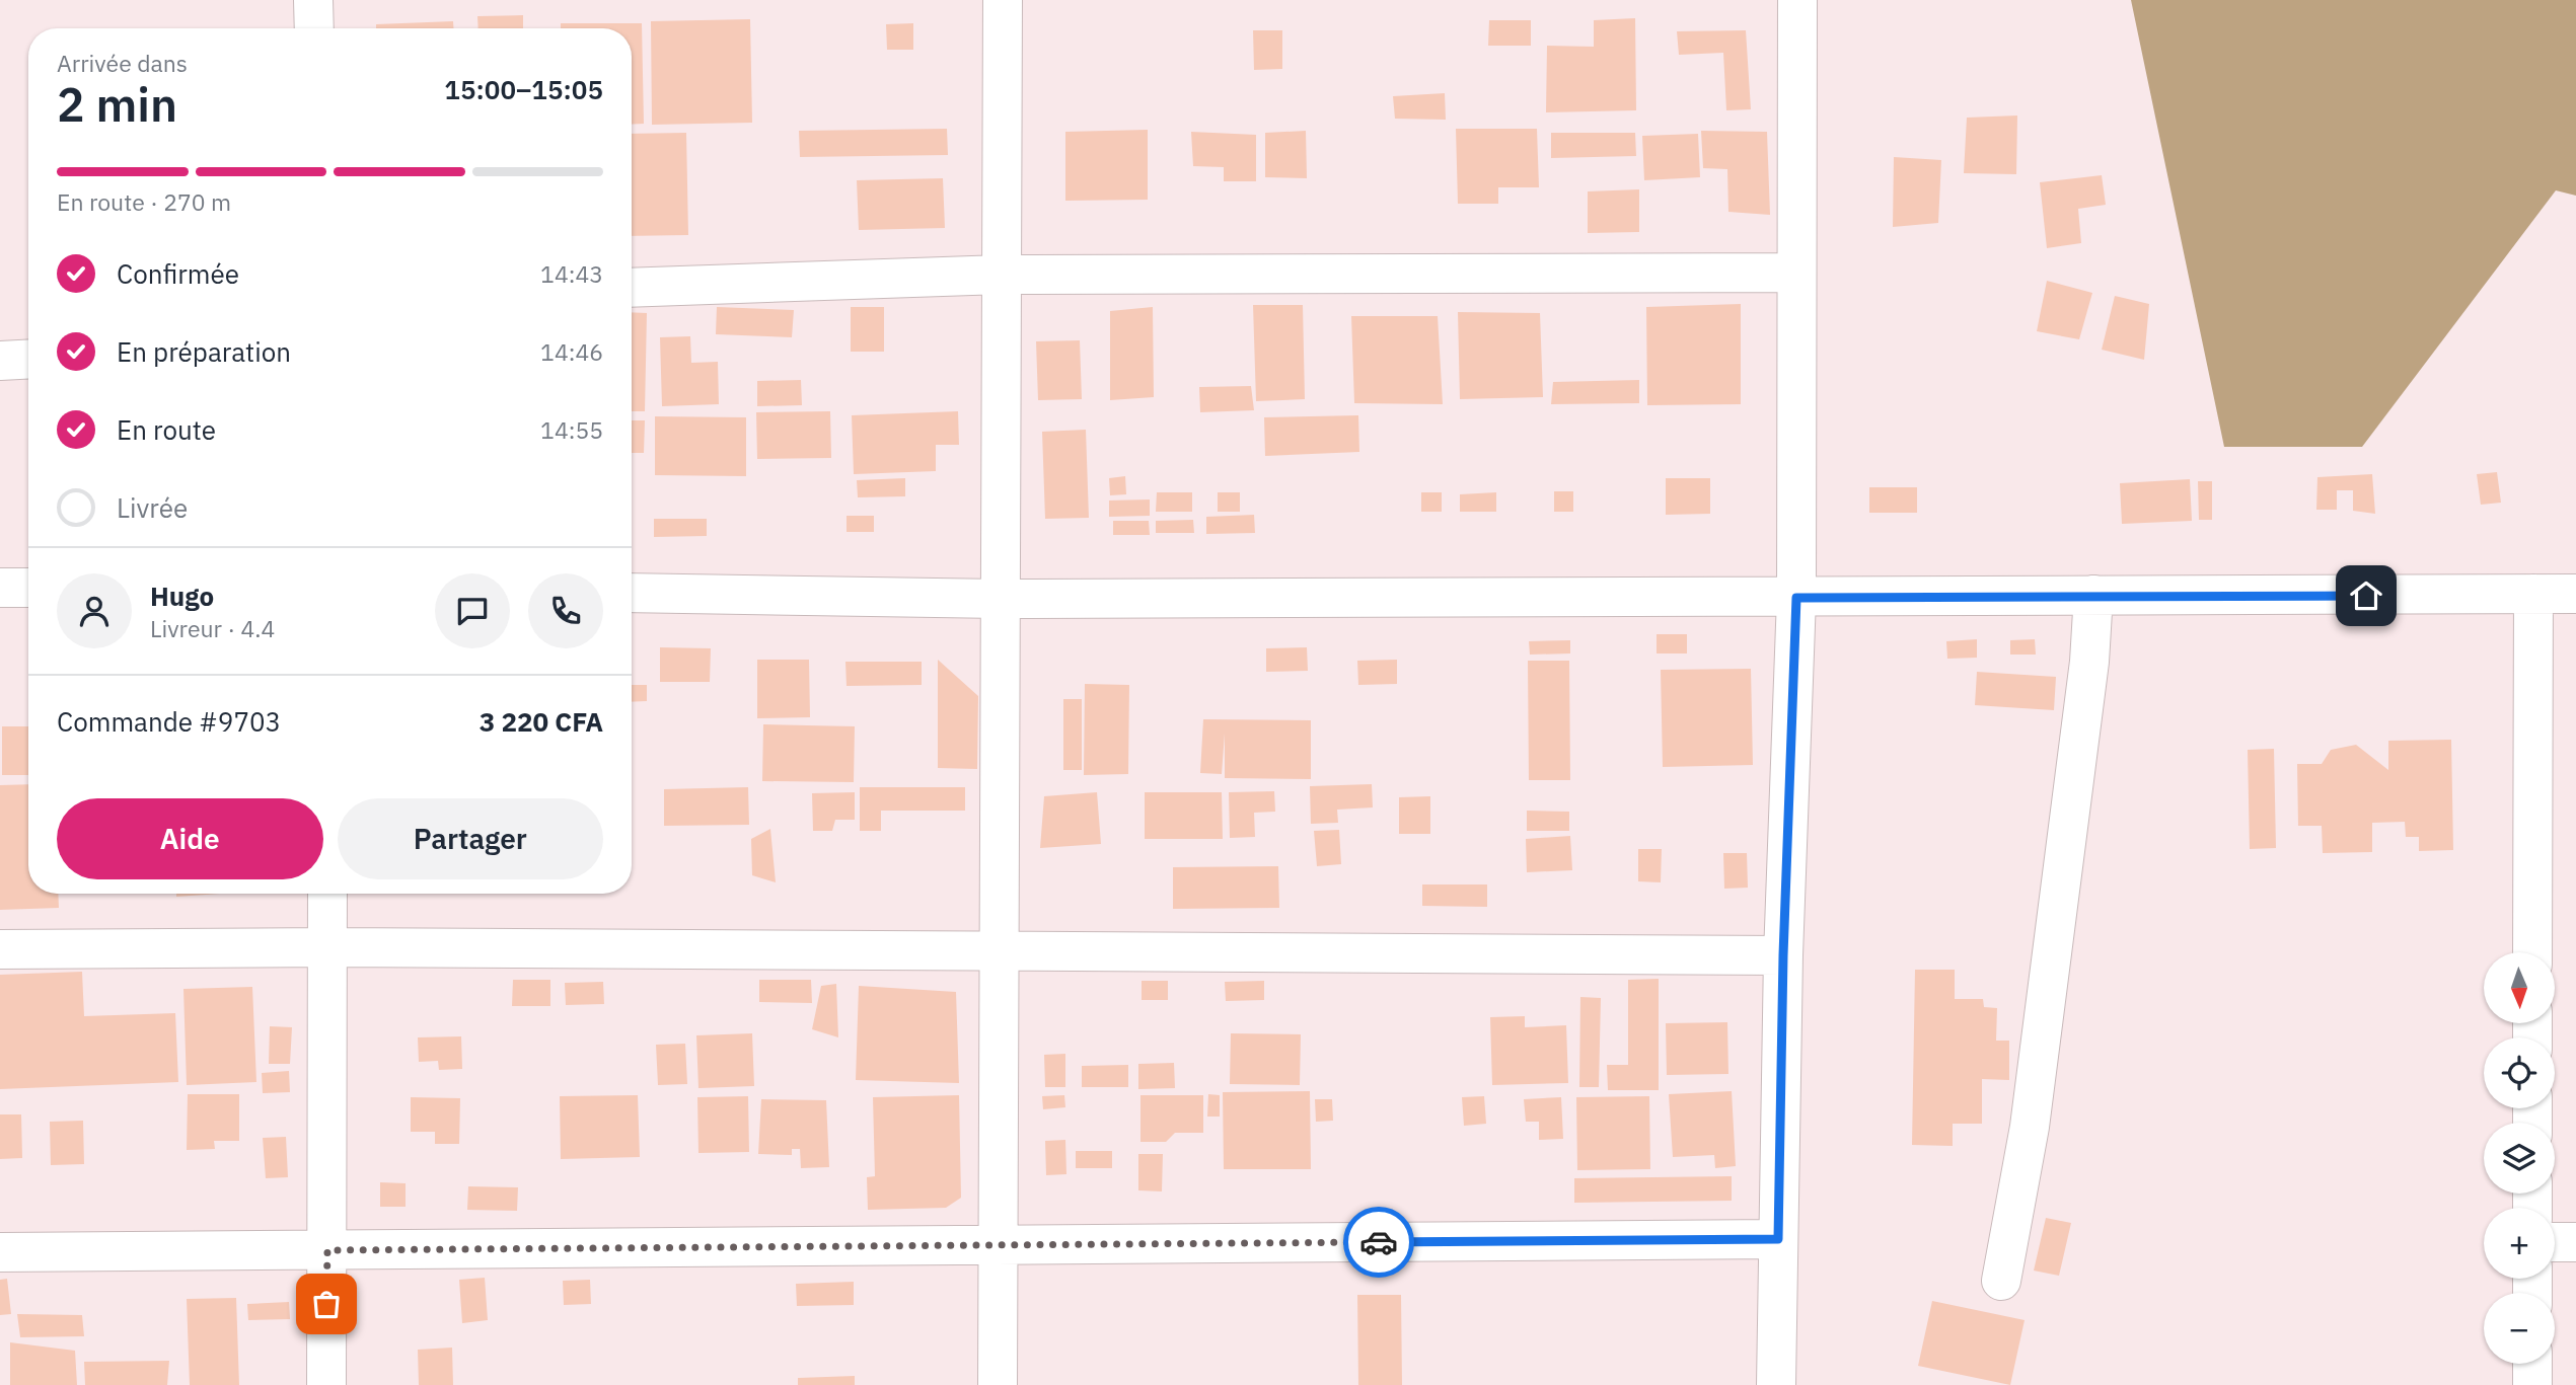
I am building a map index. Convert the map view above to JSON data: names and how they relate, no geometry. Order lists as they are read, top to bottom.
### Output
{
  "north": "bottom",
  "page": {
    "heading": ["2 min", "Arrivée dans", "15:00–15:05"],
    "panel": [
      "Hugo",
      "Livreur · 4.4",
      "Commande #9703",
      "3 220 CFA"
    ],
    "bar": "En route · 270 m",
    "list": [
      ["Confirmée", "14:43"],
      ["En préparation", "14:46"],
      ["En route", "14:55"],
      "Livrée"
    ],
    "buttons": ["Aide", "Partager"],
    "map_buttons": ["+", "−"]
  }
}
